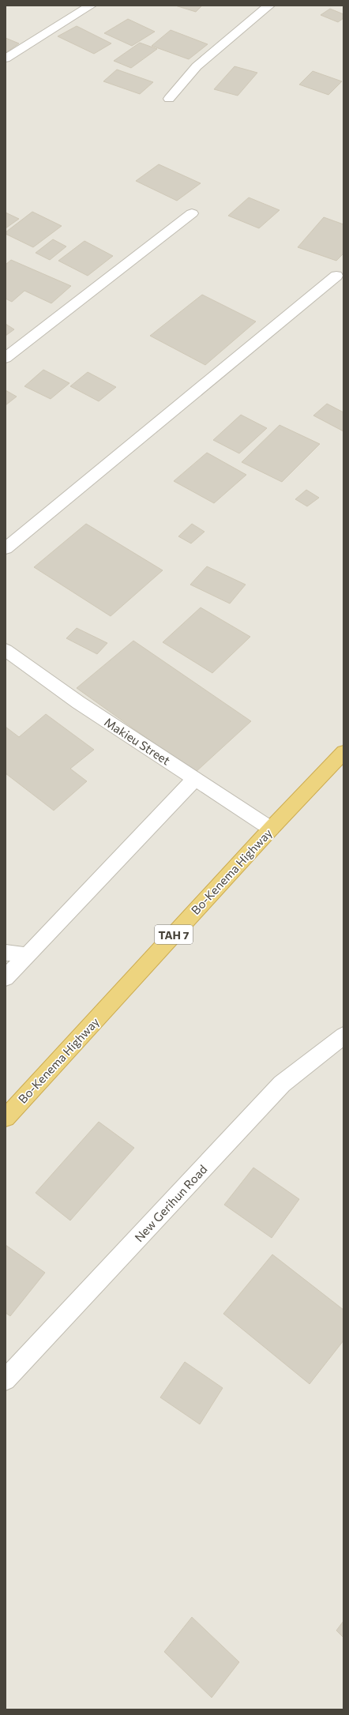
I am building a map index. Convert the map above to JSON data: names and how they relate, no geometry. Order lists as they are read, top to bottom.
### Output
{
  "streets": {
    "highway": ["Bo-Kenema Highway", "TAH 7"],
    "street": ["Makieu Street", "New Gerihun Road"]
  },
  "crossings": [
    ["Makieu Street", "Bo-Kenema Highway"]
  ]
}
